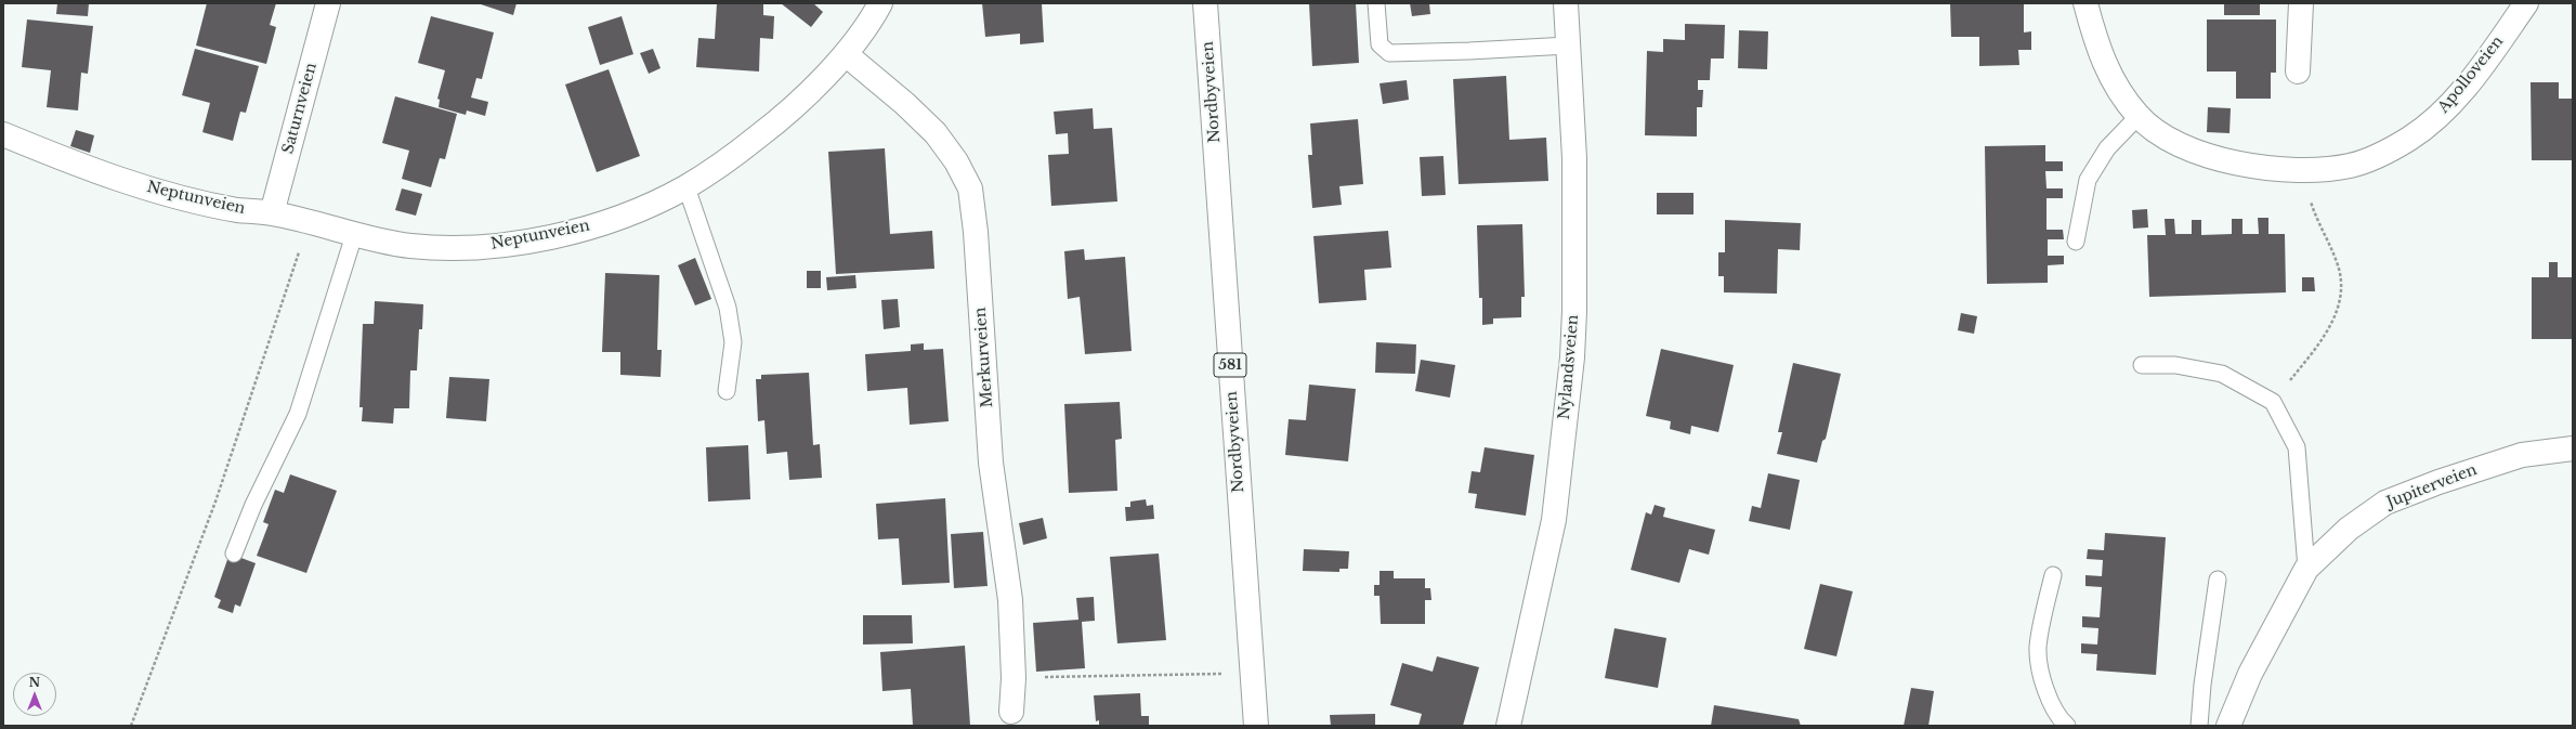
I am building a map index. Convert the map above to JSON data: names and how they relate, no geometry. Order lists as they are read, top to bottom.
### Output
{
  "streets": {
    "street": [
      "Apolloveien",
      "Nordbyveien",
      "Saturnveien",
      "Neptunveien",
      "Merkurveien",
      "581",
      "Nylandsveien",
      "Jupiterveien"
    ]
  },
  "crossings": [
    ["Saturnveien", "Neptunveien"],
    ["Neptunveien", "Merkurveien"]
  ],
  "north": "top"
}
